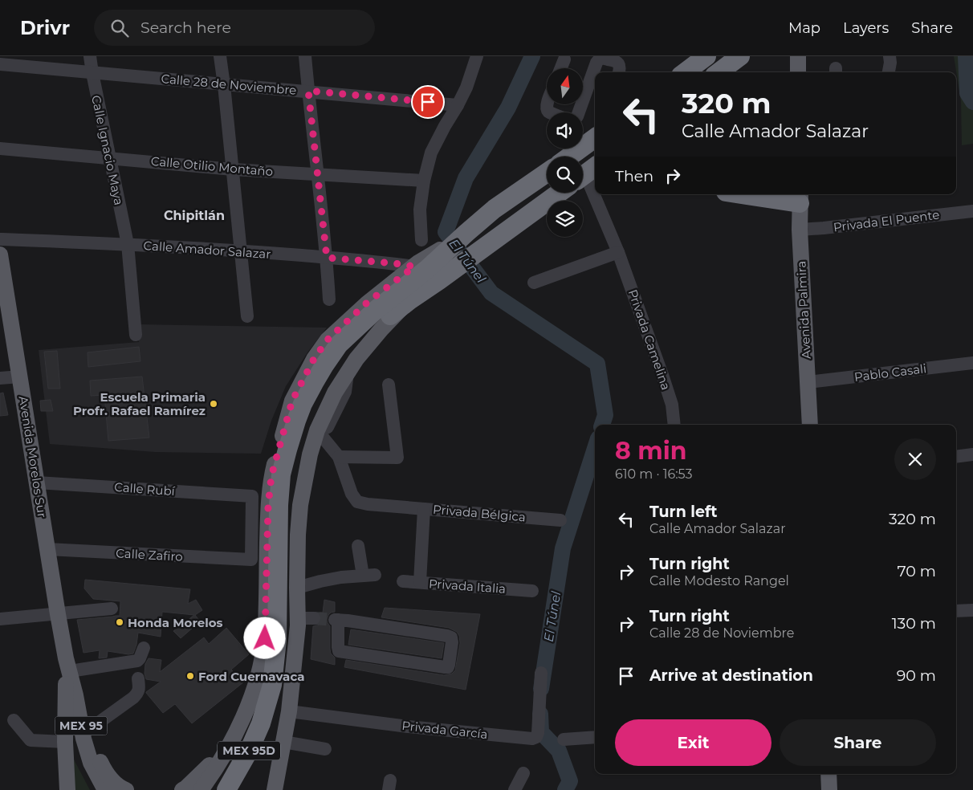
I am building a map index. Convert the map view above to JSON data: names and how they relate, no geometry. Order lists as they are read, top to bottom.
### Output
{
  "streets": {
    "highway": ["MEX 95D"],
    "main road": ["Avenida Palmira", "Avenida Morelos Sur", "MEX 95"],
    "street": [
      "Calle 28 de Noviembre",
      "Calle Ignacio Maya",
      "Calle Otilio Montaño",
      "Privada El Puente",
      "Calle Amador Salazar",
      "Privada Camelina",
      "Pablo Casali",
      "Calle Rubí",
      "Privada Bélgica",
      "Calle Zafiro",
      "Privada Italia",
      "Privada García"
    ]
  },
  "crossings": [
    ["Calle 28 de Noviembre", "Calle Ignacio Maya"],
    ["Calle Ignacio Maya", "Calle Otilio Montaño"],
    ["Calle Ignacio Maya", "Calle Amador Salazar"],
    ["Privada El Puente", "Avenida Palmira"],
    ["Calle Amador Salazar", "MEX 95D"],
    ["Avenida Palmira", "Pablo Casali"],
    ["Avenida Morelos Sur", "Calle Rubí"],
    ["Avenida Morelos Sur", "Calle Zafiro"],
    ["Avenida Morelos Sur", "MEX 95"],
    ["Calle Rubí", "Calle Zafiro"],
    ["Privada Bélgica", "Privada Italia"]
  ],
  "districts": ["Chipitlán"],
  "water": ["El Túnel"],
  "places": ["Escuela Primaria Profr. Rafael Ramírez", "Honda Morelos", "Ford Cuernavaca"],
  "north": "top",
  "page": {
    "header": "Drivr",
    "search": "Search here",
    "nav": ["Map", "Layers", "Share"],
    "turn": ["320 m", "Calle Amador Salazar"],
    "then": "Then",
    "heading": ["8 min", "610 m · 16:53"],
    "list": [
      {
        "name": "Turn left",
        "note": "Calle Amador Salazar",
        "value": "320 m"
      },
      {
        "name": "Turn right",
        "note": "Calle Modesto Rangel",
        "value": "70 m"
      },
      {
        "name": "Turn right",
        "note": "Calle 28 de Noviembre",
        "value": "130 m"
      },
      {
        "name": "Arrive at destination",
        "value": "90 m"
      }
    ],
    "buttons": ["Exit", "Share"]
  }
}
